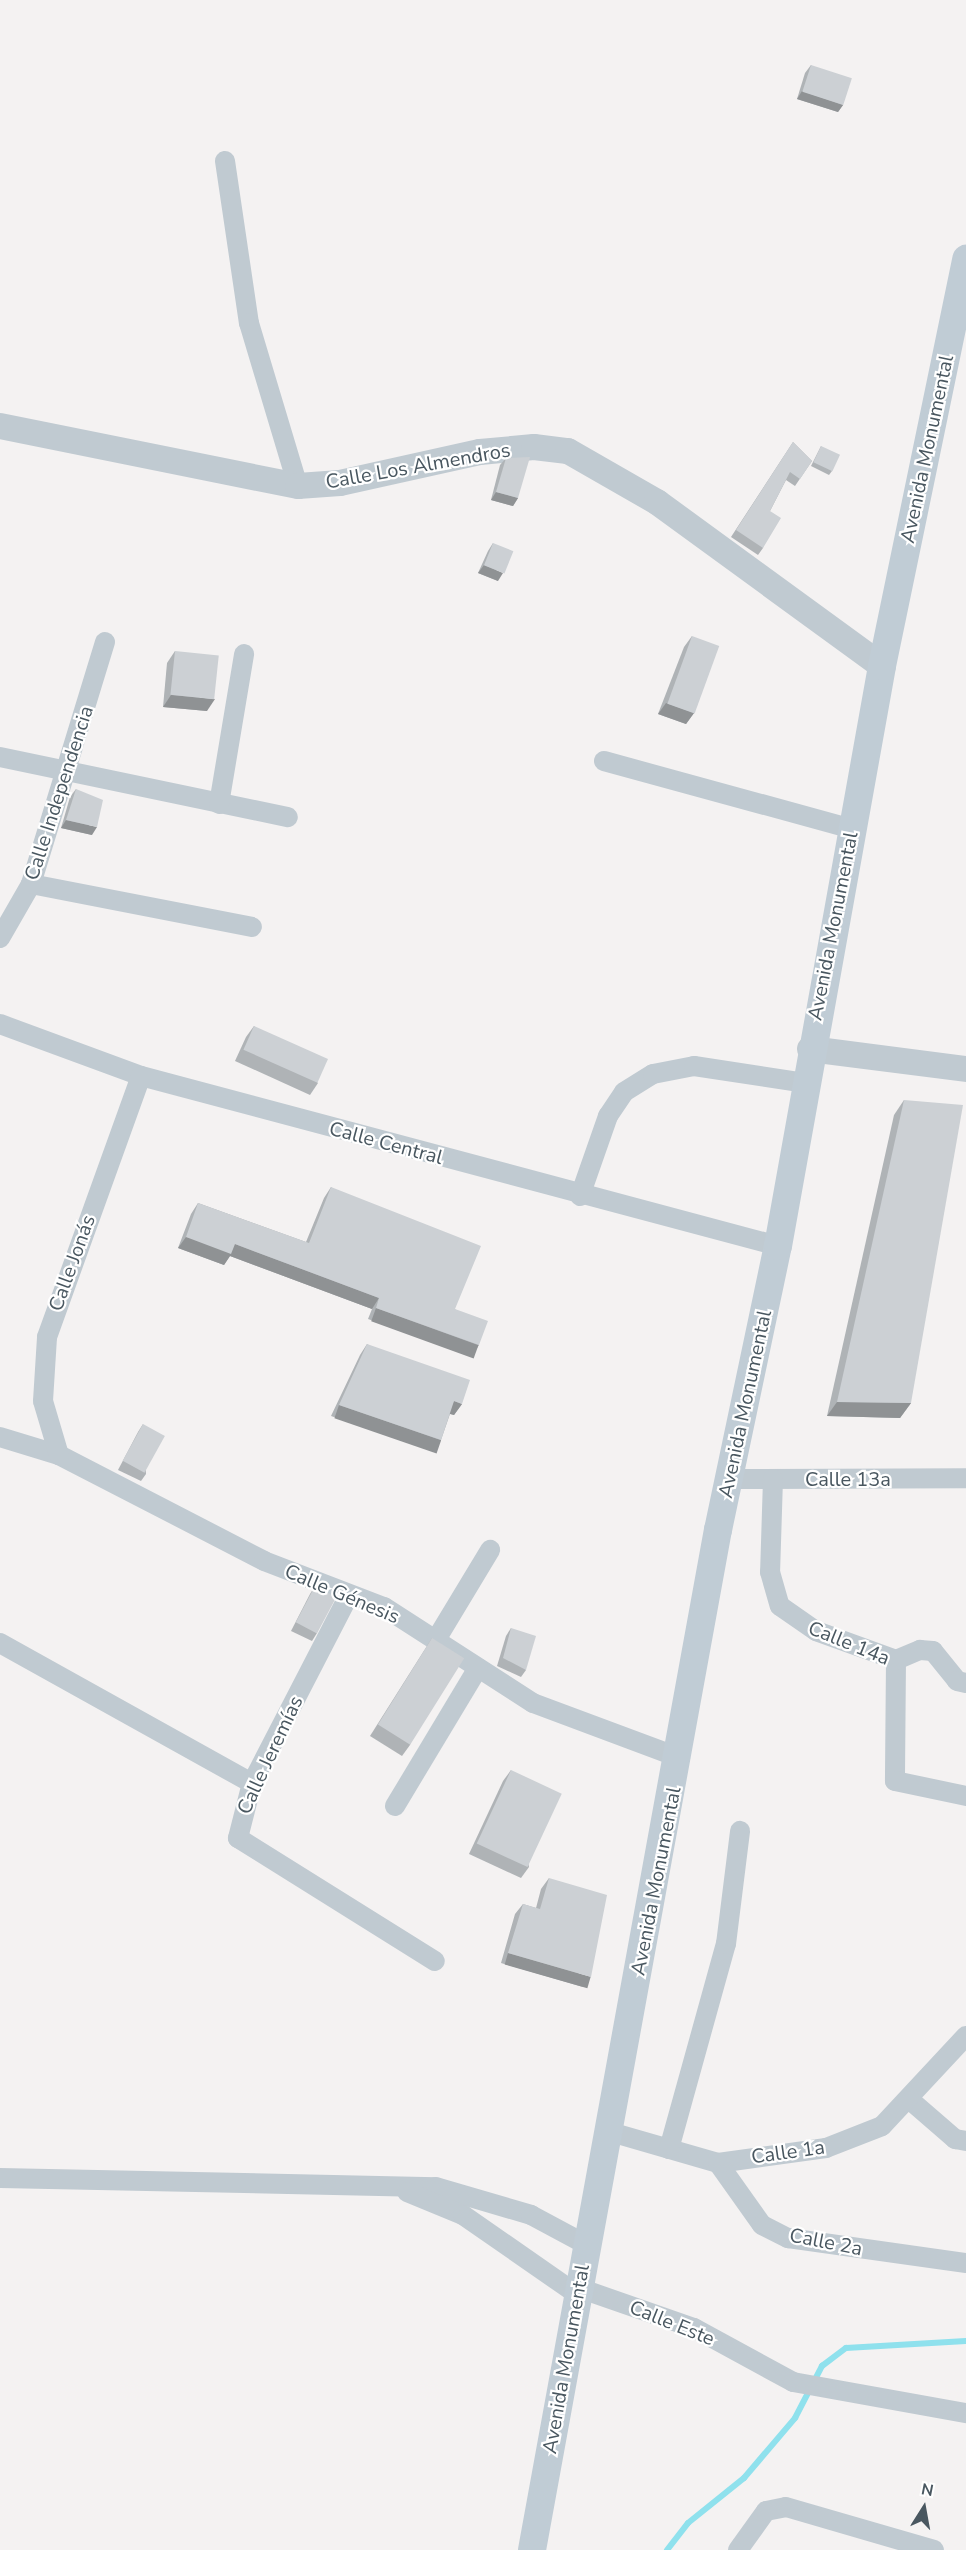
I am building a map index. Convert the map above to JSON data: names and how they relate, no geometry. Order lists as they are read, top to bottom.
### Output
{
  "streets": {
    "main road": ["Avenida Monumental"],
    "street": [
      "Calle Los Almendros",
      "Calle Independencia",
      "Calle Central",
      "Calle Jonás",
      "Calle 13a",
      "Calle Génesis",
      "Calle 14a",
      "Calle Jeremías",
      "Calle 1a",
      "Calle 2a",
      "Calle Este"
    ]
  },
  "crossings": [
    ["Avenida Monumental", "Calle Los Almendros"],
    ["Avenida Monumental", "Calle Central"],
    ["Avenida Monumental", "Calle 13a"],
    ["Avenida Monumental", "Calle Génesis"],
    ["Avenida Monumental", "Calle 1a"],
    ["Avenida Monumental", "Calle Este"],
    ["Calle Central", "Calle Jonás"],
    ["Calle Jonás", "Calle Génesis"],
    ["Calle 13a", "Calle 14a"],
    ["Calle Génesis", "Calle Jeremías"],
    ["Calle 1a", "Calle 2a"]
  ],
  "north": "top"
}
